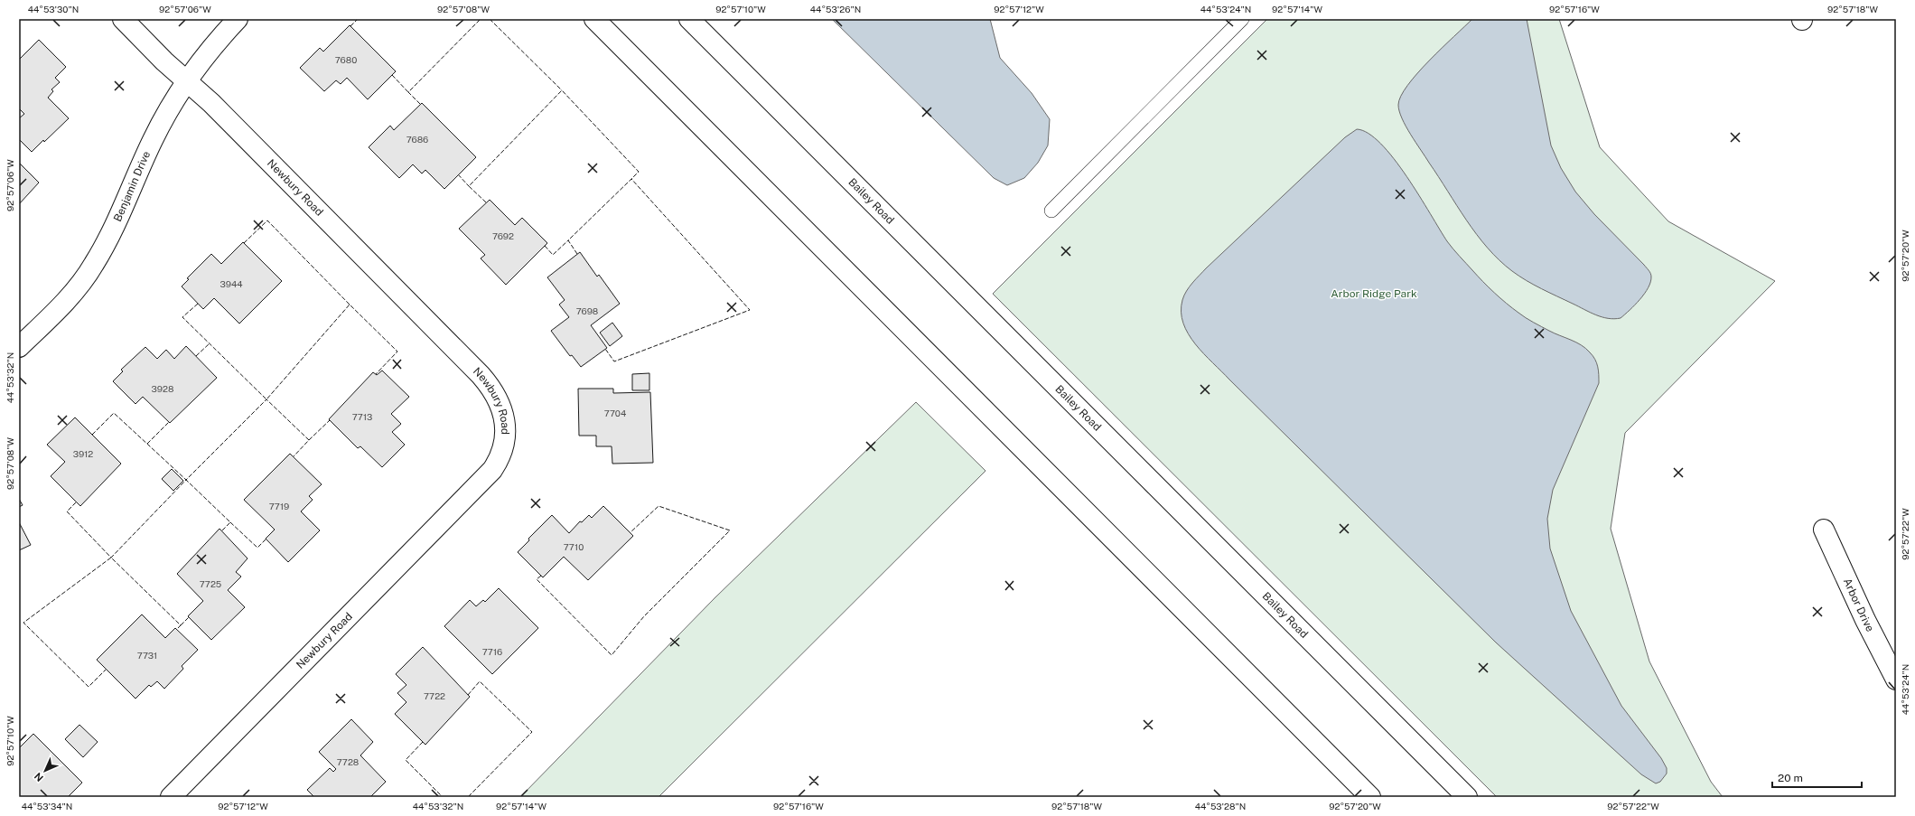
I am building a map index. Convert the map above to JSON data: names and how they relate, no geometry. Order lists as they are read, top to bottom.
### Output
{
  "streets": {
    "main road": [
      "Benjamin Drive",
      "Newbury Road",
      "Bailey Road",
      "Arbor Drive"
    ]
  },
  "crossings": [
    ["Benjamin Drive", "Newbury Road"]
  ],
  "parks": ["Arbor Ridge Park"],
  "house_numbers": [
    "7680",
    "7686",
    "7692",
    "3944",
    "7698",
    "3928",
    "7704",
    "7713",
    "3912",
    "7719",
    "7710",
    "7725",
    "7716",
    "7731",
    "7722",
    "7728"
  ],
  "scale_bar": "20 m",
  "north": "bottom left",
  "coordinates": [
    "44°53'30\"N",
    "92°57'06\"W",
    "92°57'08\"W",
    "92°57'10\"W",
    "44°53'26\"N",
    "92°57'12\"W",
    "44°53'24\"N",
    "92°57'14\"W",
    "92°57'16\"W",
    "92°57'18\"W",
    "92°57'20\"W",
    "44°53'32\"N",
    "92°57'22\"W",
    "44°53'34\"N",
    "44°53'28\"N"
  ]
}
